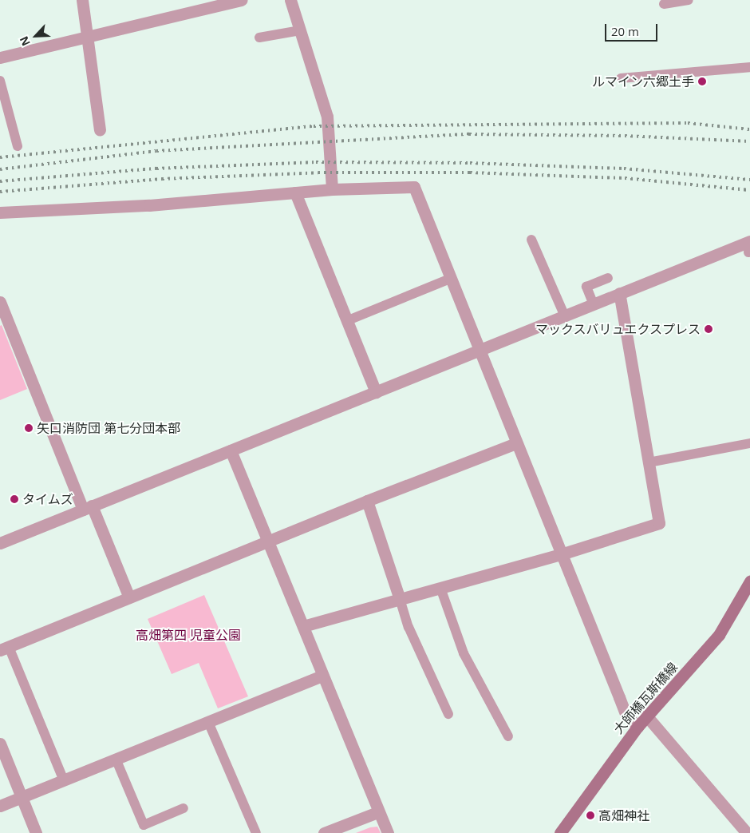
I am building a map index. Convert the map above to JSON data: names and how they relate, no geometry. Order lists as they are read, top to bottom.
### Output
{
  "streets": {
    "street": ["大師橋瓦斯橋線"]
  },
  "parks": ["高畑第四 児童公園"],
  "places": [
    "ルマイン六郷土手",
    "マックスバリュエクスプレス",
    "矢口消防団 第七分団本部",
    "タイムズ",
    "高畑神社"
  ],
  "scale_bar": "20 m",
  "north": "bottom left"
}
